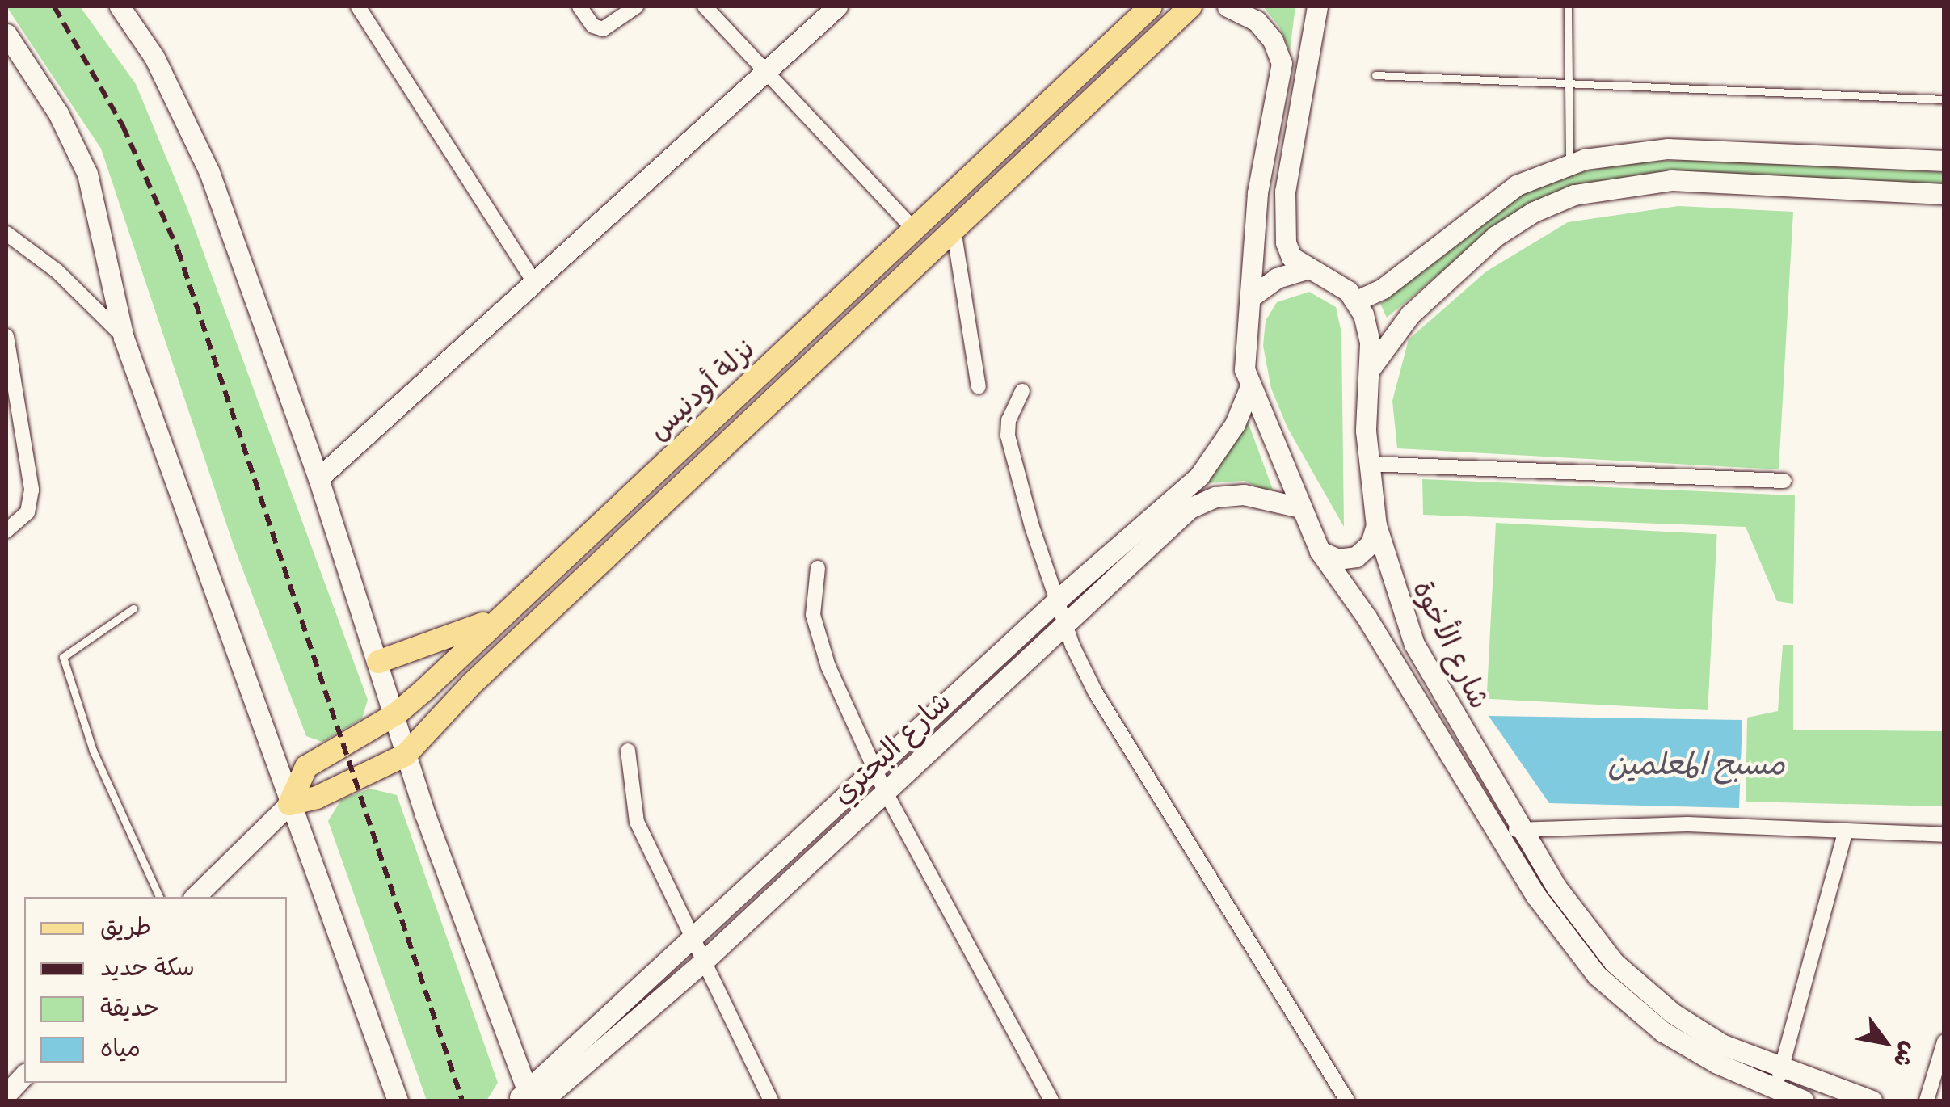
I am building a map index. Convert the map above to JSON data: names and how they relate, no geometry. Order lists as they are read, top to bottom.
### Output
{
  "streets": {
    "main road": ["نزلة أودنيس", "شارع الأخوة", "شارع البحتري"]
  },
  "crossings": [
    ["شارع الأخوة", "شارع البحتري"]
  ],
  "water": ["مسبح المعلمين"],
  "legend": [
    "طريق",
    "سكة حديد",
    "حديقة",
    "مياه"
  ],
  "north": "bottom right"
}
